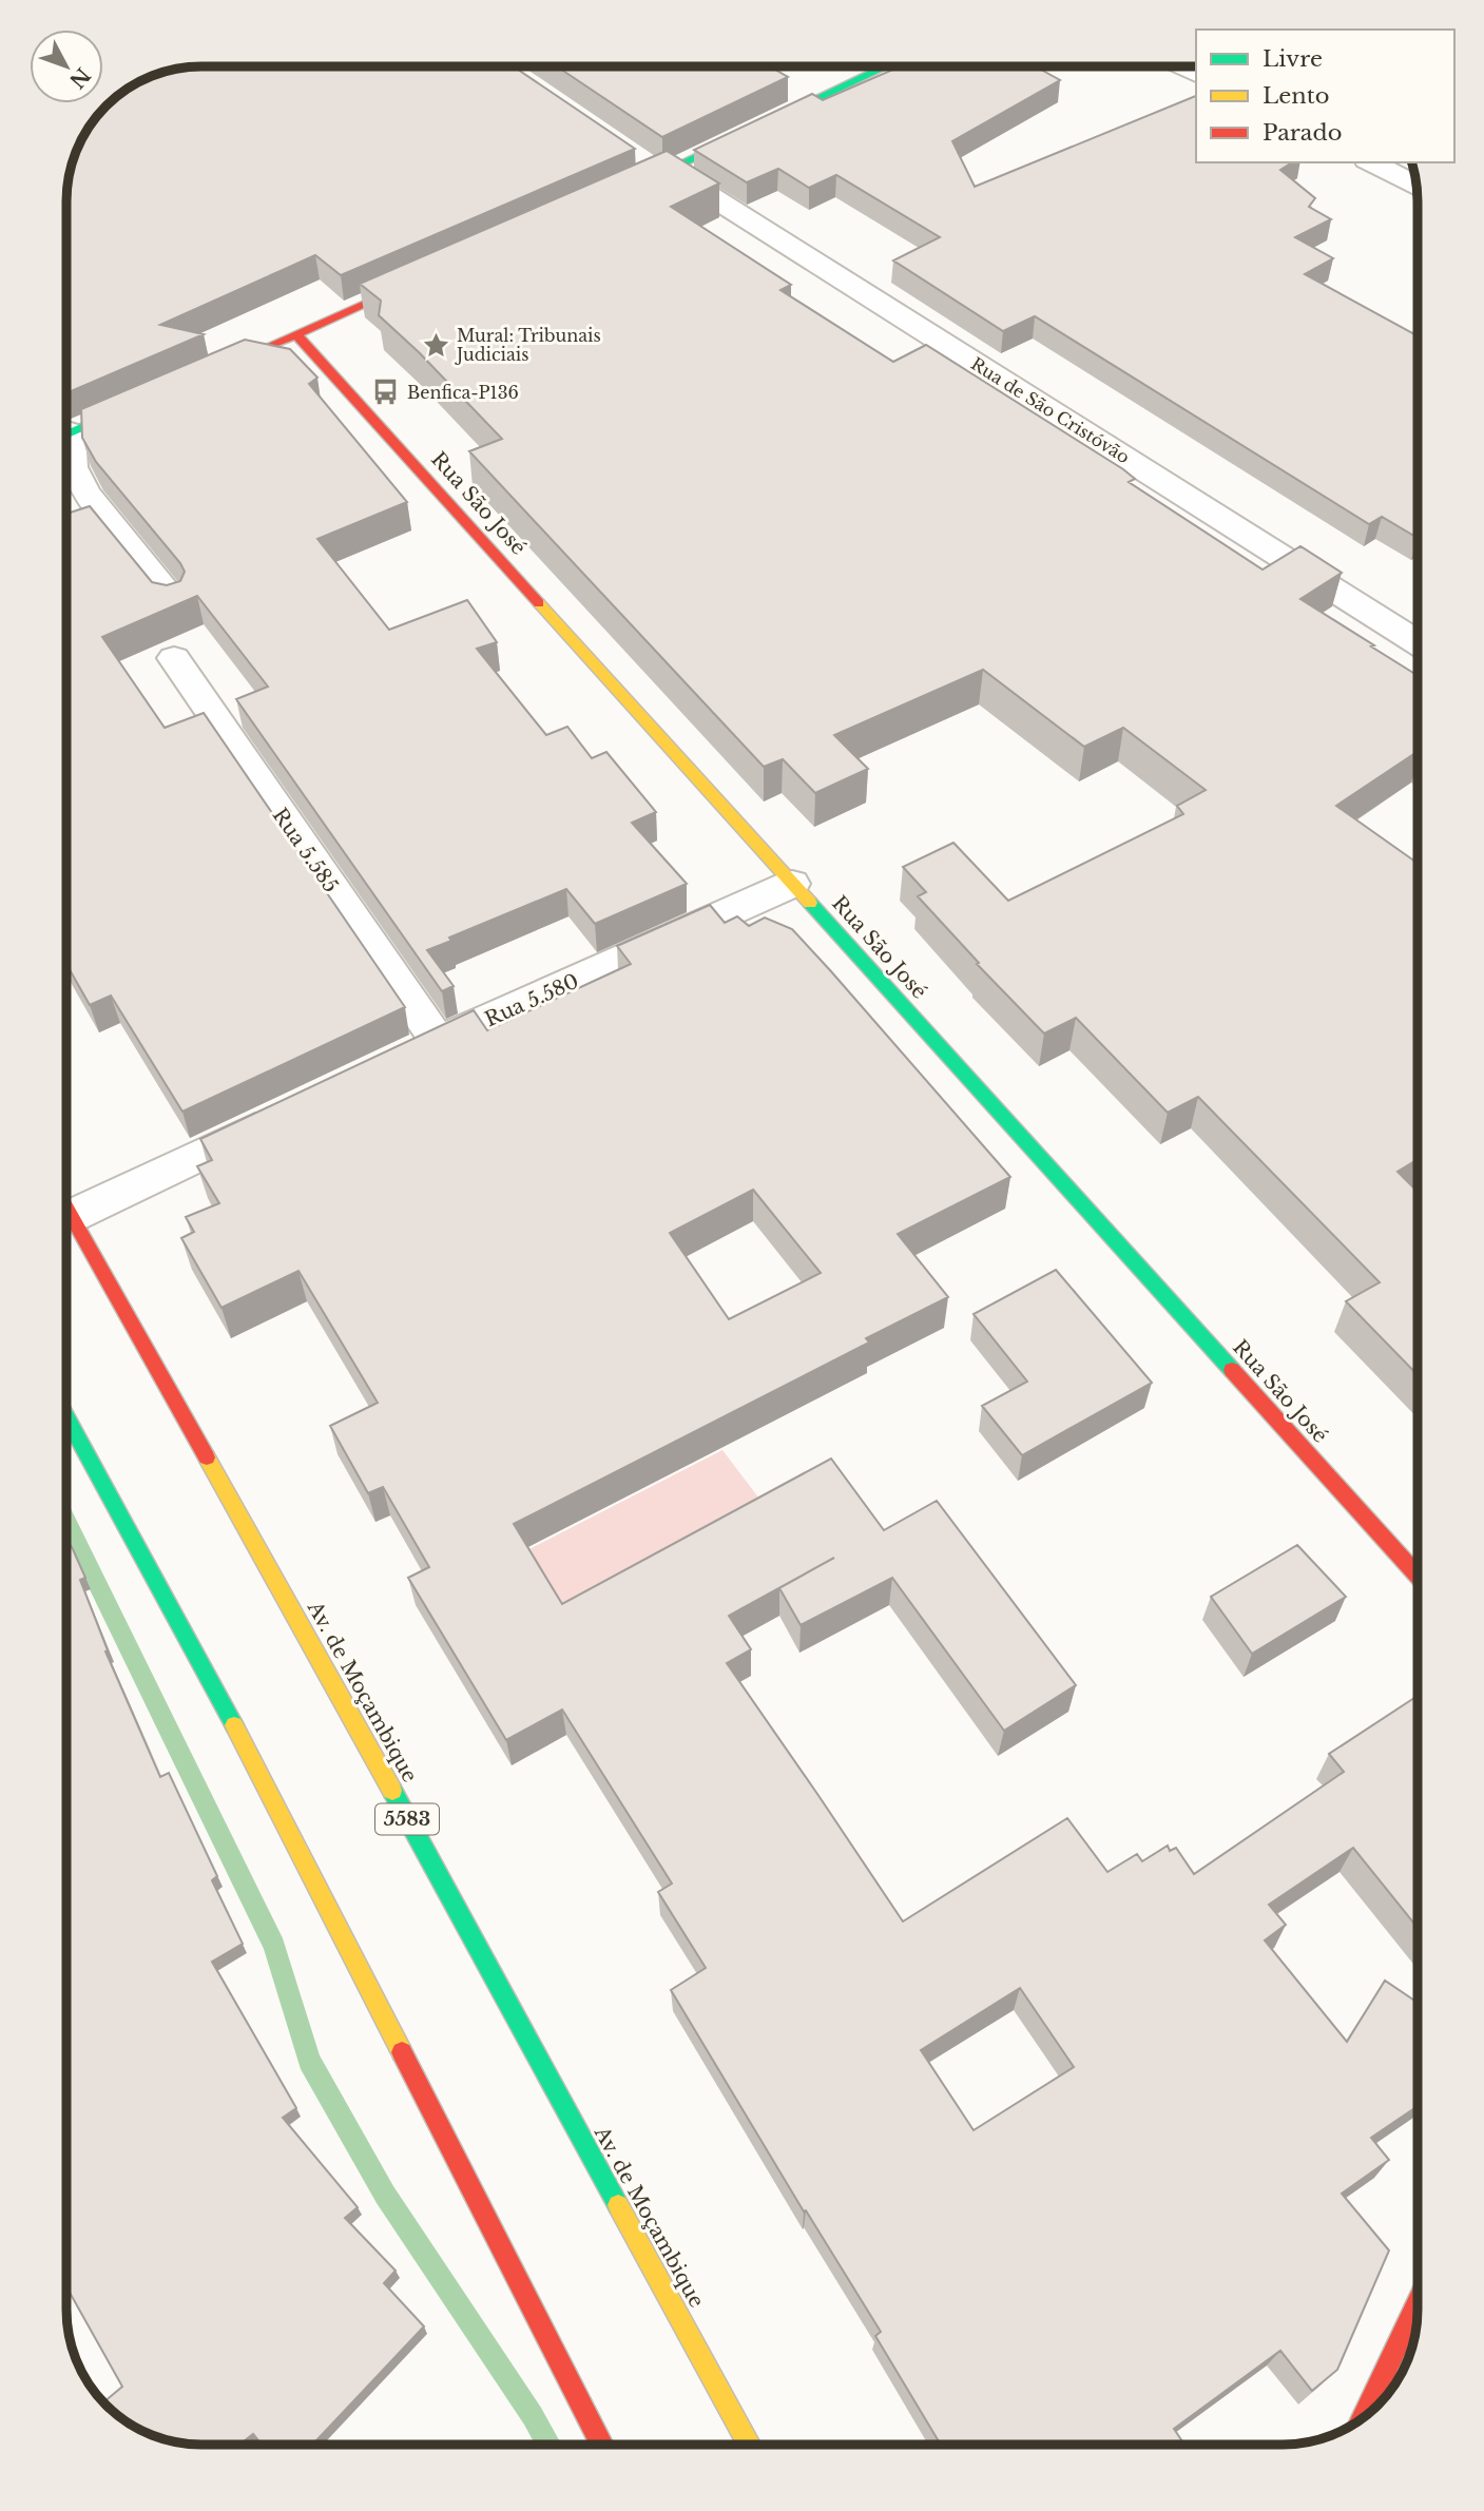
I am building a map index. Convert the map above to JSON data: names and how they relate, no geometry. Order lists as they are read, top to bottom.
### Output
{
  "streets": {
    "main road": ["Rua São José", "Av. de Moçambique", "5583"],
    "street": ["Rua de São Cristóvão", "Rua 5.585", "Rua 5.580"]
  },
  "crossings": [
    ["Rua São José", "Rua 5.580"],
    ["Rua 5.585", "Rua 5.580"]
  ],
  "places": {
    "place": ["Mural: Tribunais Judiciais"],
    "bus stop": ["Benfica-P136"]
  },
  "legend": ["Livre", "Lento", "Parado"],
  "north": "bottom right"
}
